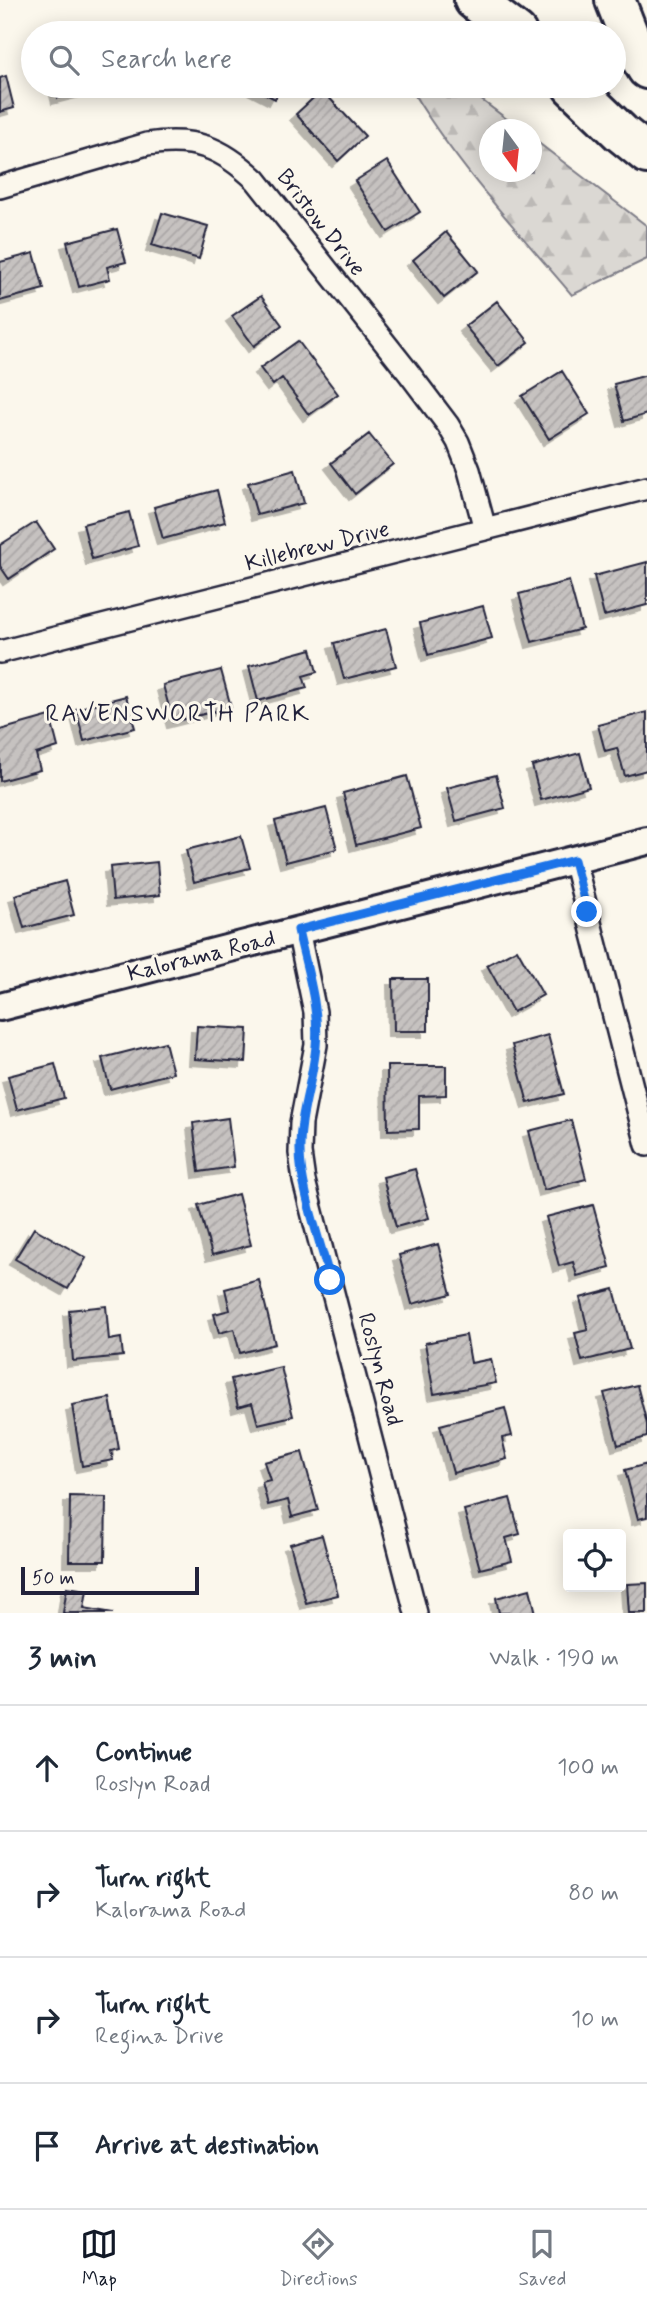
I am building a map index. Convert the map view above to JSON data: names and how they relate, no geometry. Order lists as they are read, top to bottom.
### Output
{
  "streets": {
    "street": [
      "Bristow Drive",
      "Killebrew Drive",
      "Kalorama Road",
      "Roslyn Road"
    ]
  },
  "crossings": [
    ["Bristow Drive", "Killebrew Drive"],
    ["Kalorama Road", "Roslyn Road"]
  ],
  "districts": ["RAVENSWORTH PARK"],
  "scale_bar": "50 m",
  "north": "bottom",
  "page": {
    "search": "Search here",
    "scale": "50 m",
    "heading": ["3 min", "Walk · 190 m"],
    "list": [
      ["Continue", "Roslyn Road", "100 m"],
      ["Turn right", "Kalorama Road", "80 m"],
      ["Turn right", "Regina Drive", "10 m"],
      "Arrive at destination"
    ],
    "nav": ["Map", "Directions", "Saved"]
  }
}
